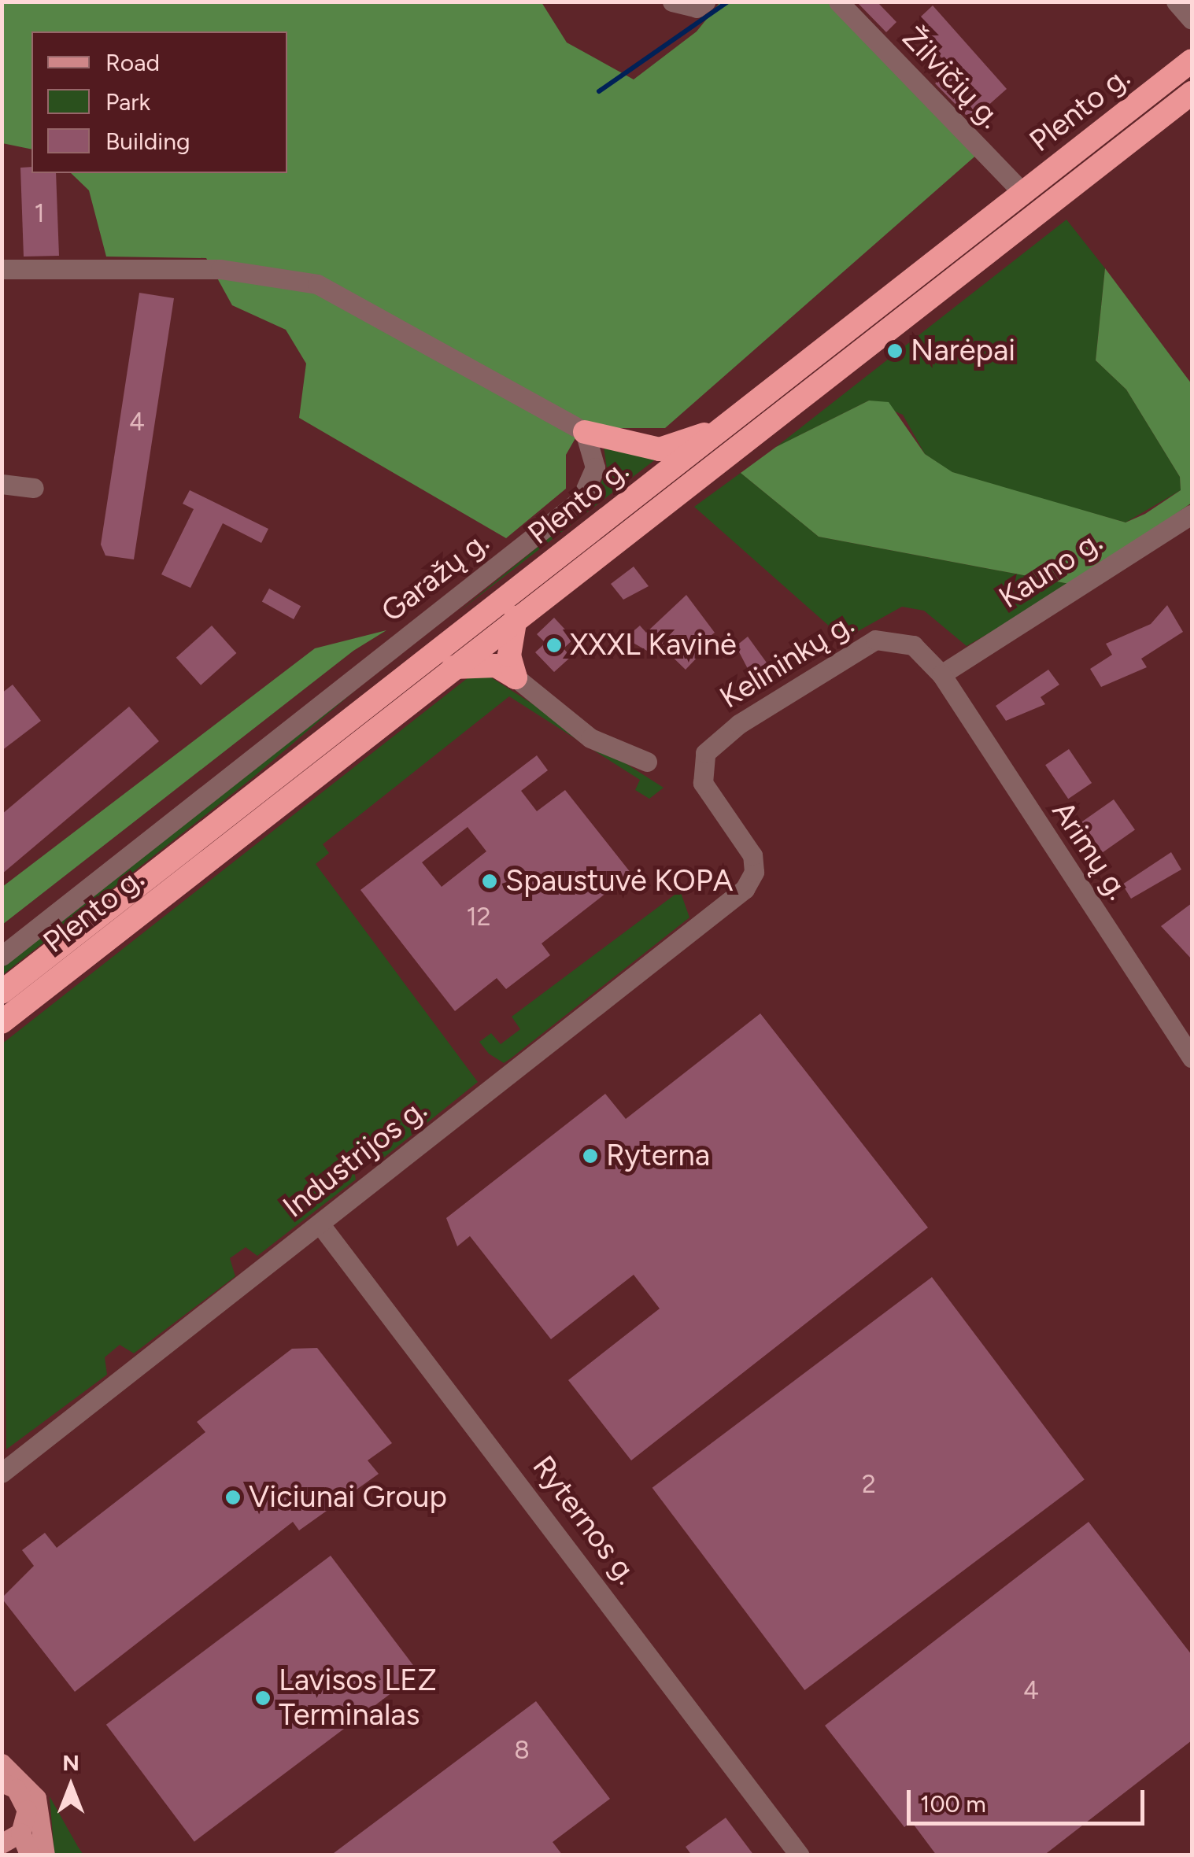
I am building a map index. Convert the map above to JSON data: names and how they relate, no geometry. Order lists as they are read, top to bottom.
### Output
{
  "streets": {
    "highway": ["Plento g."],
    "street": [
      "Žilvičių g.",
      "Kauno g.",
      "Garažų g.",
      "Kelininkų g.",
      "Arimų g.",
      "Industrijos g.",
      "Ryternos g."
    ]
  },
  "crossings": [
    ["Žilvičių g.", "Plento g."],
    ["Kauno g.", "Kelininkų g."],
    ["Kauno g.", "Arimų g."],
    ["Kelininkų g.", "Arimų g."],
    ["Kelininkų g.", "Industrijos g."],
    ["Industrijos g.", "Ryternos g."]
  ],
  "places": [
    "Narėpai",
    "XXXL Kavinė",
    "Spaustuvė KOPA",
    "Ryterna",
    "Viciunai Group",
    "Lavisos LEZ Terminalas"
  ],
  "house_numbers": [
    "1",
    "4",
    "12",
    "2",
    "4",
    "8"
  ],
  "legend": ["Road", "Park", "Building"],
  "scale_bar": "100 m",
  "north": "top"
}
